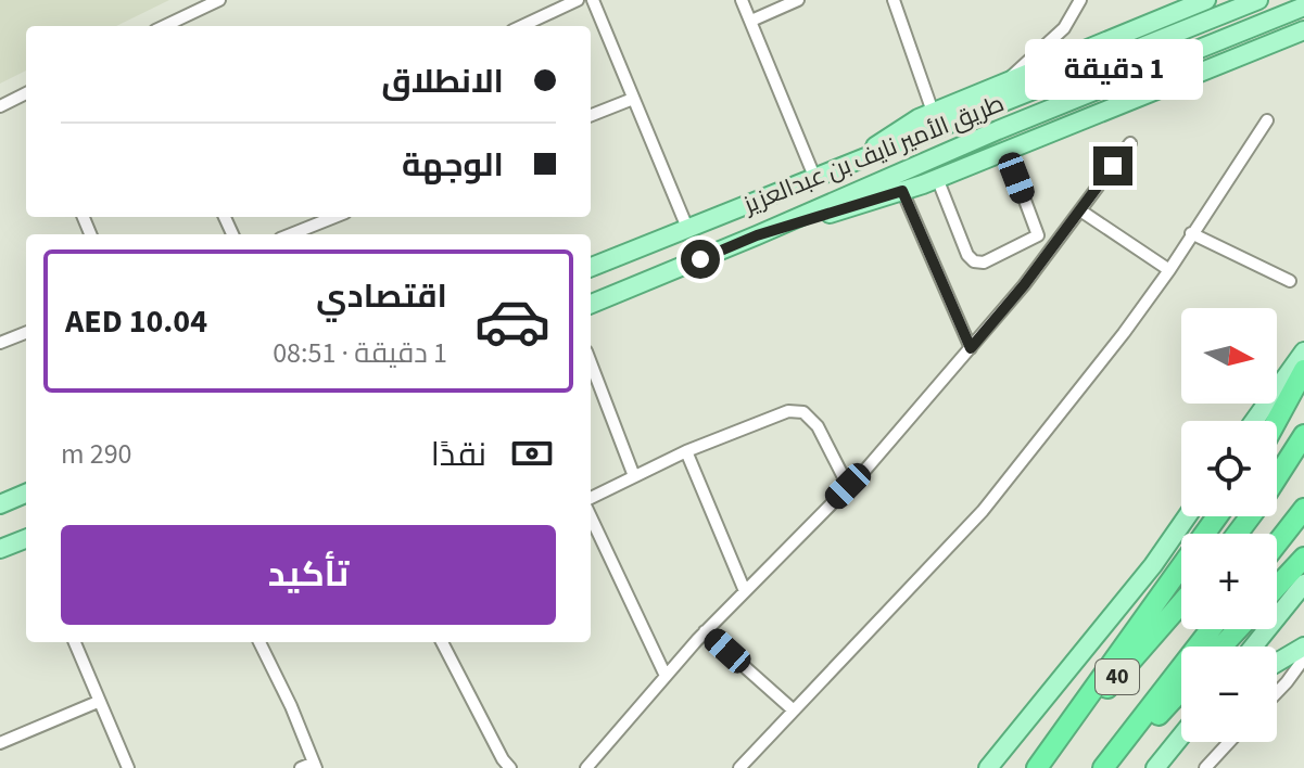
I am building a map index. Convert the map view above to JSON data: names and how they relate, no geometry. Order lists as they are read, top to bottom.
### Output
{
  "streets": {
    "highway": ["40"],
    "main road": ["طريق الأمير نايف بن عبدالعزيز"]
  },
  "north": "right",
  "page": {
    "banner": ["الانطلاق", "الوجهة"],
    "bubble": "1 دقيقة",
    "list": [
      {
        "name": "اقتصادي",
        "note": "1 دقيقة · 08:51",
        "value": "AED 10.04"
      }
    ],
    "map_buttons": ["+", "−"],
    "pay": ["نقدًا", "290 m"],
    "buttons": "تأكيد"
  }
}
